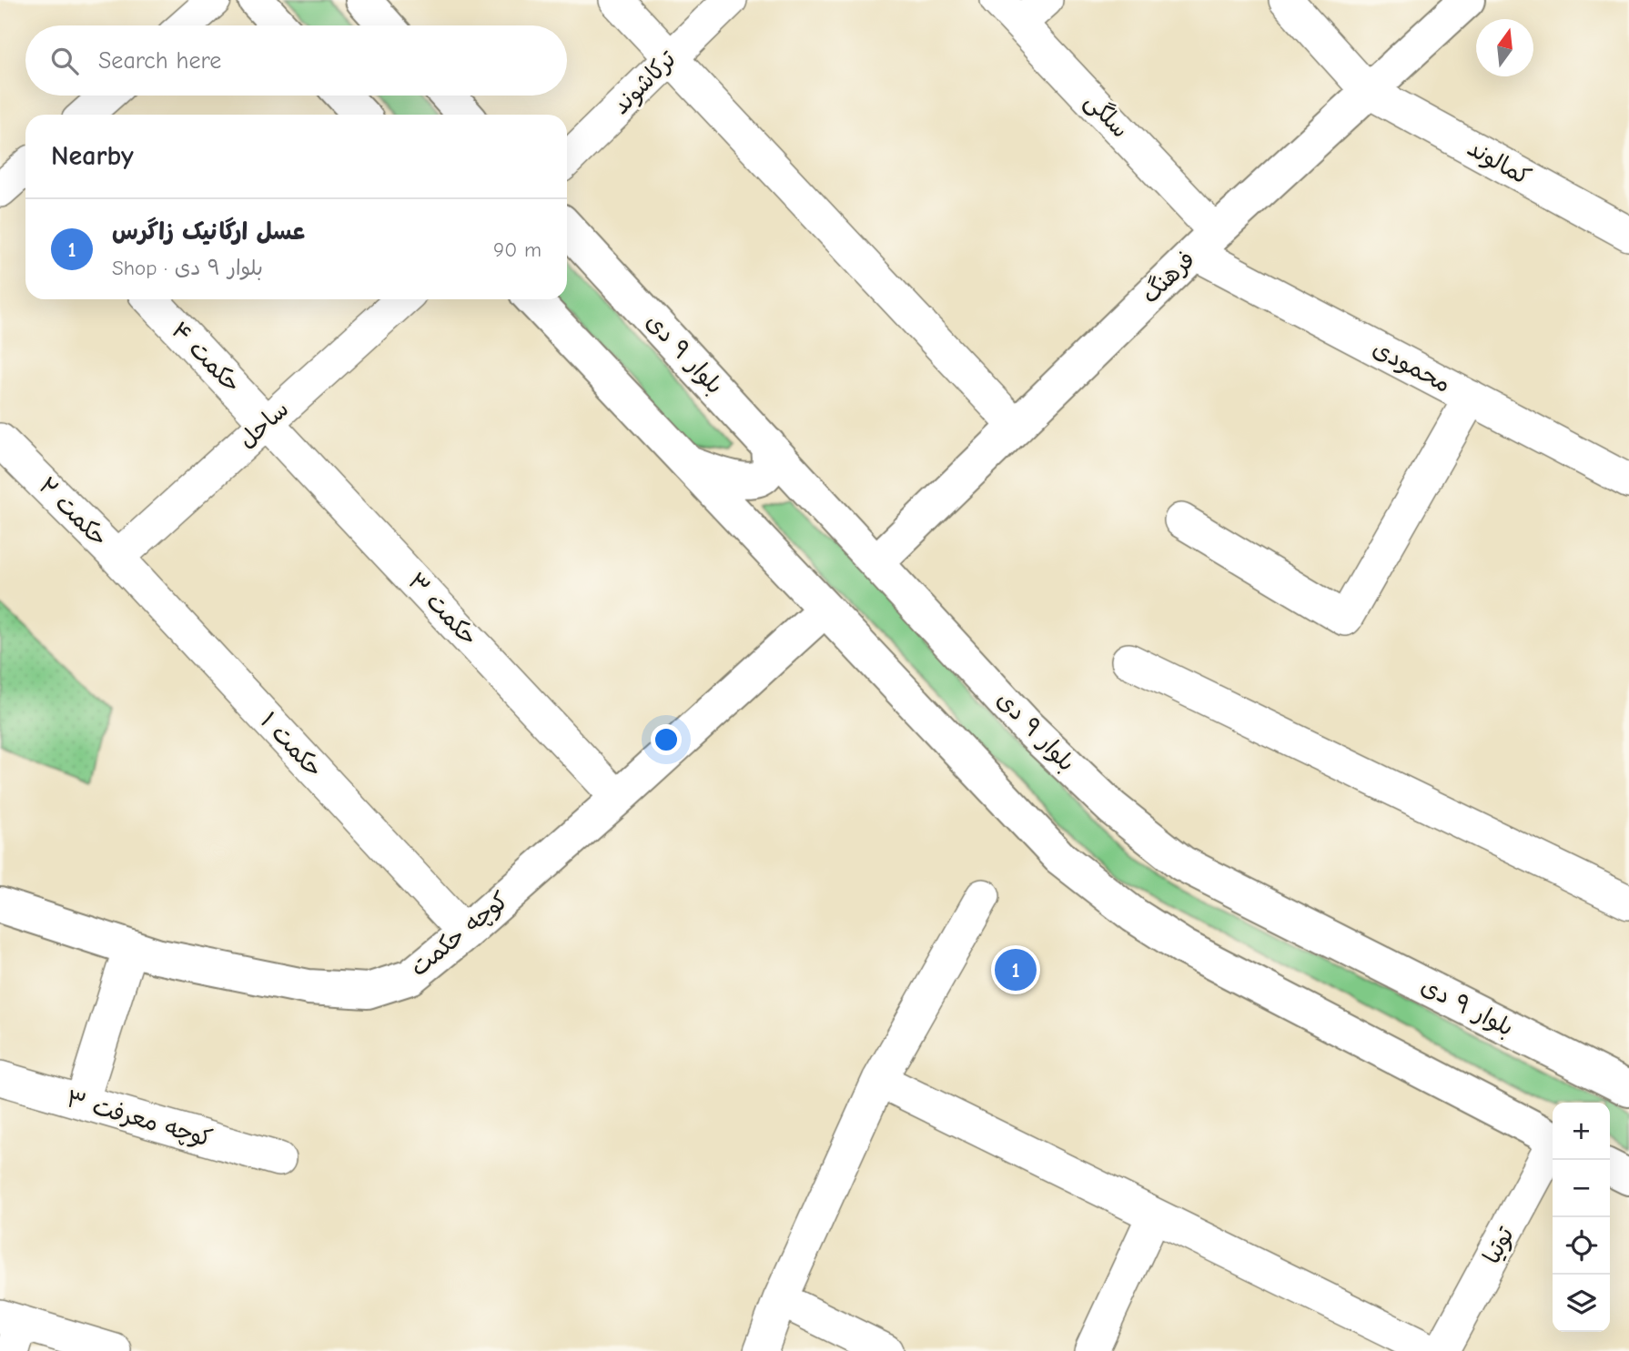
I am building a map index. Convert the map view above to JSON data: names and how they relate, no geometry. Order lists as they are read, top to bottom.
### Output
{
  "streets": {
    "main road": ["فرهنگ", "بلوار ۹ دی", "کوچه حکمت"],
    "street": [
      "ترکاشوند",
      "سلگی",
      "کمالوند",
      "حکمت ۴",
      "محمودی",
      "ساحل",
      "حکمت ۲",
      "حکمت ۳",
      "حکمت ۱",
      "کوچه معرفت ۳",
      "توتیا"
    ]
  },
  "crossings": [
    ["سلگی", "فرهنگ"],
    ["سلگی", "محمودی"],
    ["کمالوند", "فرهنگ"],
    ["فرهنگ", "بلوار ۹ دی"],
    ["فرهنگ", "محمودی"],
    ["حکمت ۴", "ساحل"],
    ["حکمت ۴", "حکمت ۳"],
    ["ساحل", "حکمت ۲"],
    ["ساحل", "حکمت ۳"],
    ["ساحل", "حکمت ۱"],
    ["حکمت ۲", "حکمت ۱"],
    ["حکمت ۳", "کوچه حکمت"],
    ["حکمت ۱", "کوچه حکمت"]
  ],
  "north": "top",
  "page": {
    "search": "Search here",
    "heading": "Nearby",
    "list": [
      {
        "mark": "1",
        "name": "عسل ارگانیک زاگرس",
        "note": "Shop · بلوار ۹ دی",
        "value": "90 m"
      }
    ],
    "pins": "1",
    "map_buttons": ["+", "−"]
  }
}
